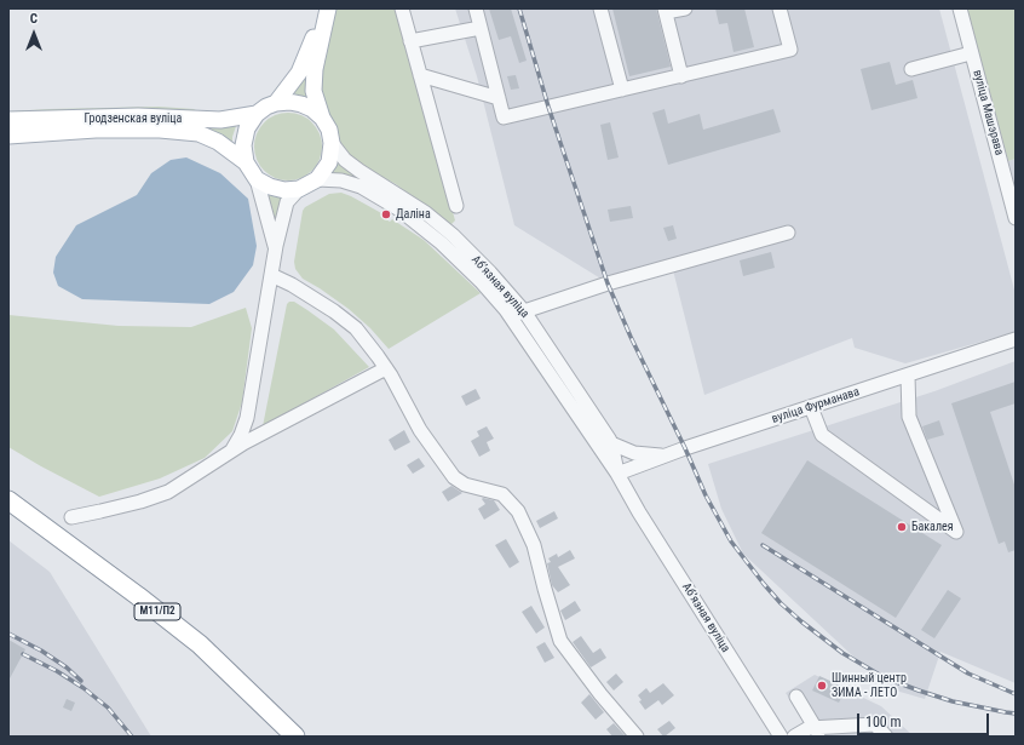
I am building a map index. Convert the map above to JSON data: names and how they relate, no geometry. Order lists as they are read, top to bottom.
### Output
{
  "streets": {
    "highway": ["М11/П2"],
    "main road": ["Гродзенская вуліца", "Абʼязная вуліца"],
    "street": ["вуліца Машэрава", "вуліца Фурманава"]
  },
  "crossings": [
    ["Гродзенская вуліца", "Абʼязная вуліца"],
    ["Абʼязная вуліца", "вуліца Фурманава"]
  ],
  "places": ["Даліна", "Бакалея", "Шинный центр ЗИМА - ЛЕТО"],
  "scale_bar": "100 m",
  "north": "top"
}
